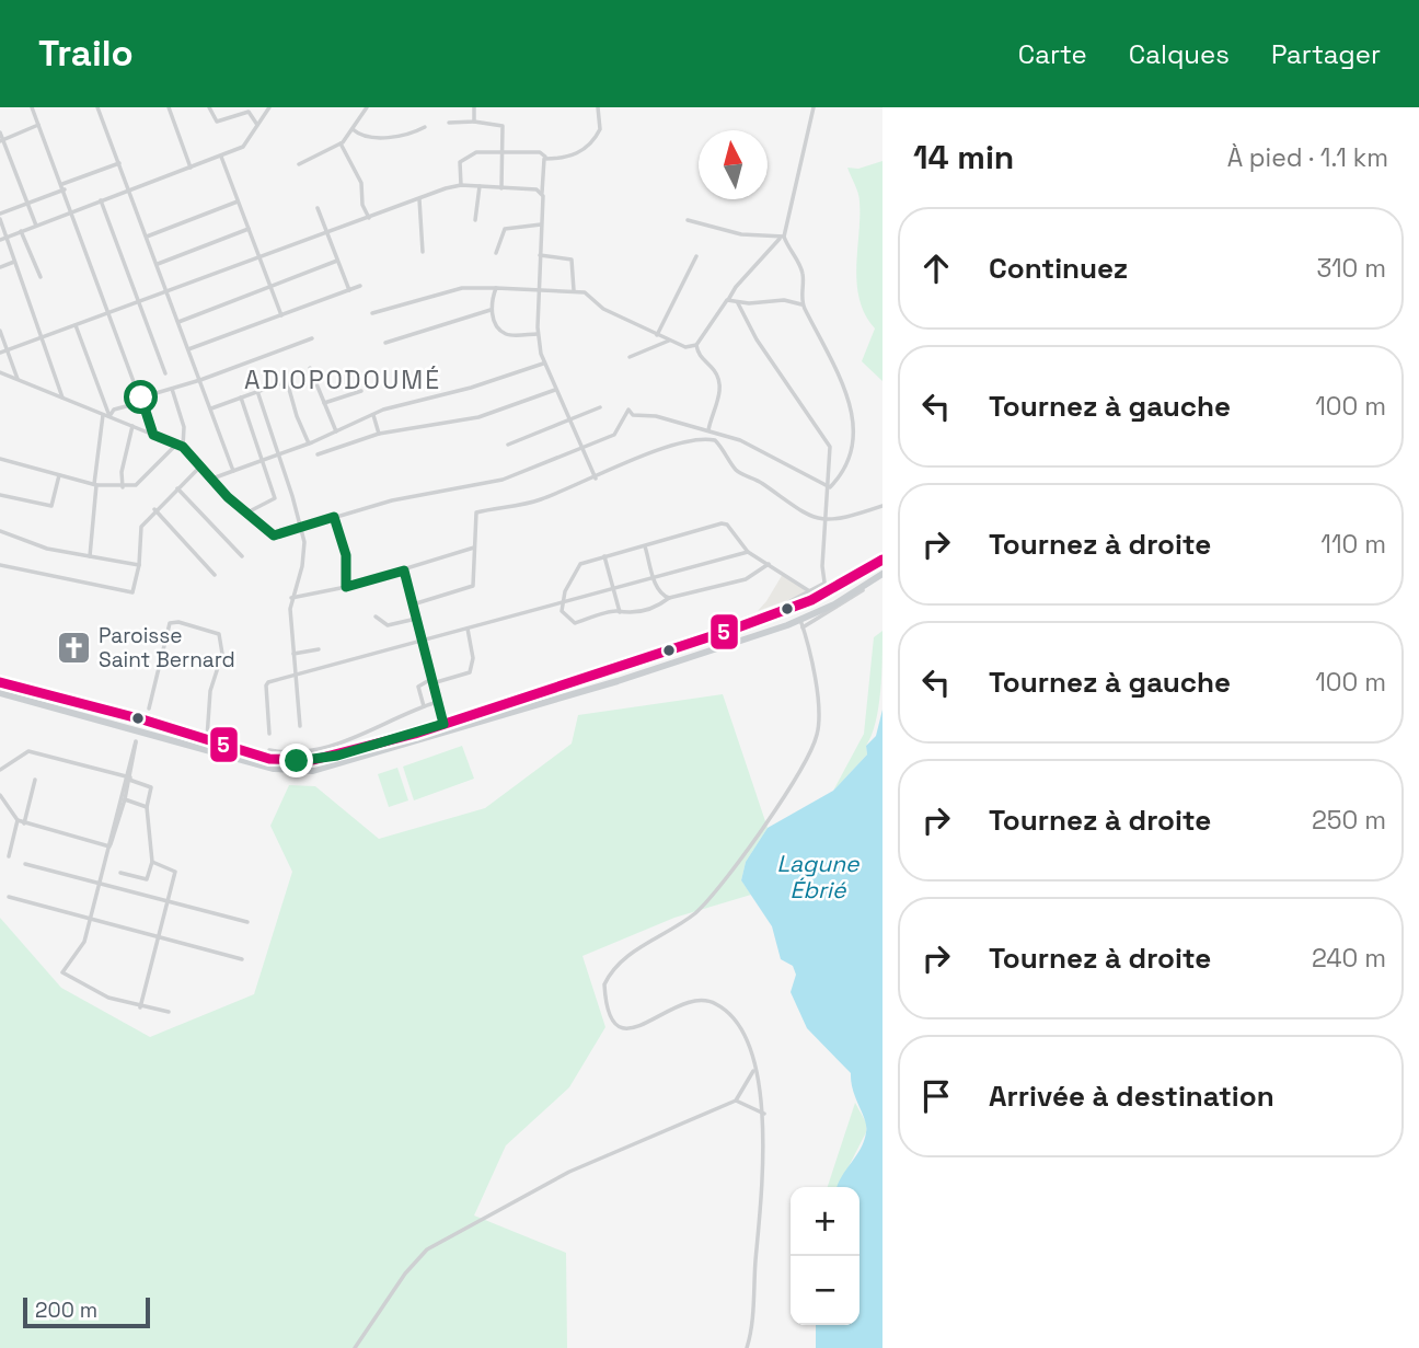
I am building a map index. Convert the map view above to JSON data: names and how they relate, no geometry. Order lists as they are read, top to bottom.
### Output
{
  "districts": ["ADIOPODOUMÉ"],
  "water": ["Lagune Ébrié"],
  "places": {
    "church": ["Paroisse Saint Bernard"]
  },
  "lines": ["transit line 5"],
  "scale_bar": "200 m",
  "north": "top",
  "page": {
    "header": "Trailo",
    "nav": ["Carte", "Calques", "Partager"],
    "heading": ["14 min", "À pied · 1.1 km"],
    "list": [
      ["Continuez", "310 m"],
      ["Tournez à gauche", "100 m"],
      ["Tournez à droite", "110 m"],
      ["Tournez à gauche", "100 m"],
      ["Tournez à droite", "250 m"],
      ["Tournez à droite", "240 m"],
      "Arrivée à destination"
    ],
    "map_buttons": ["+", "−"],
    "scale": "200 m"
  }
}
